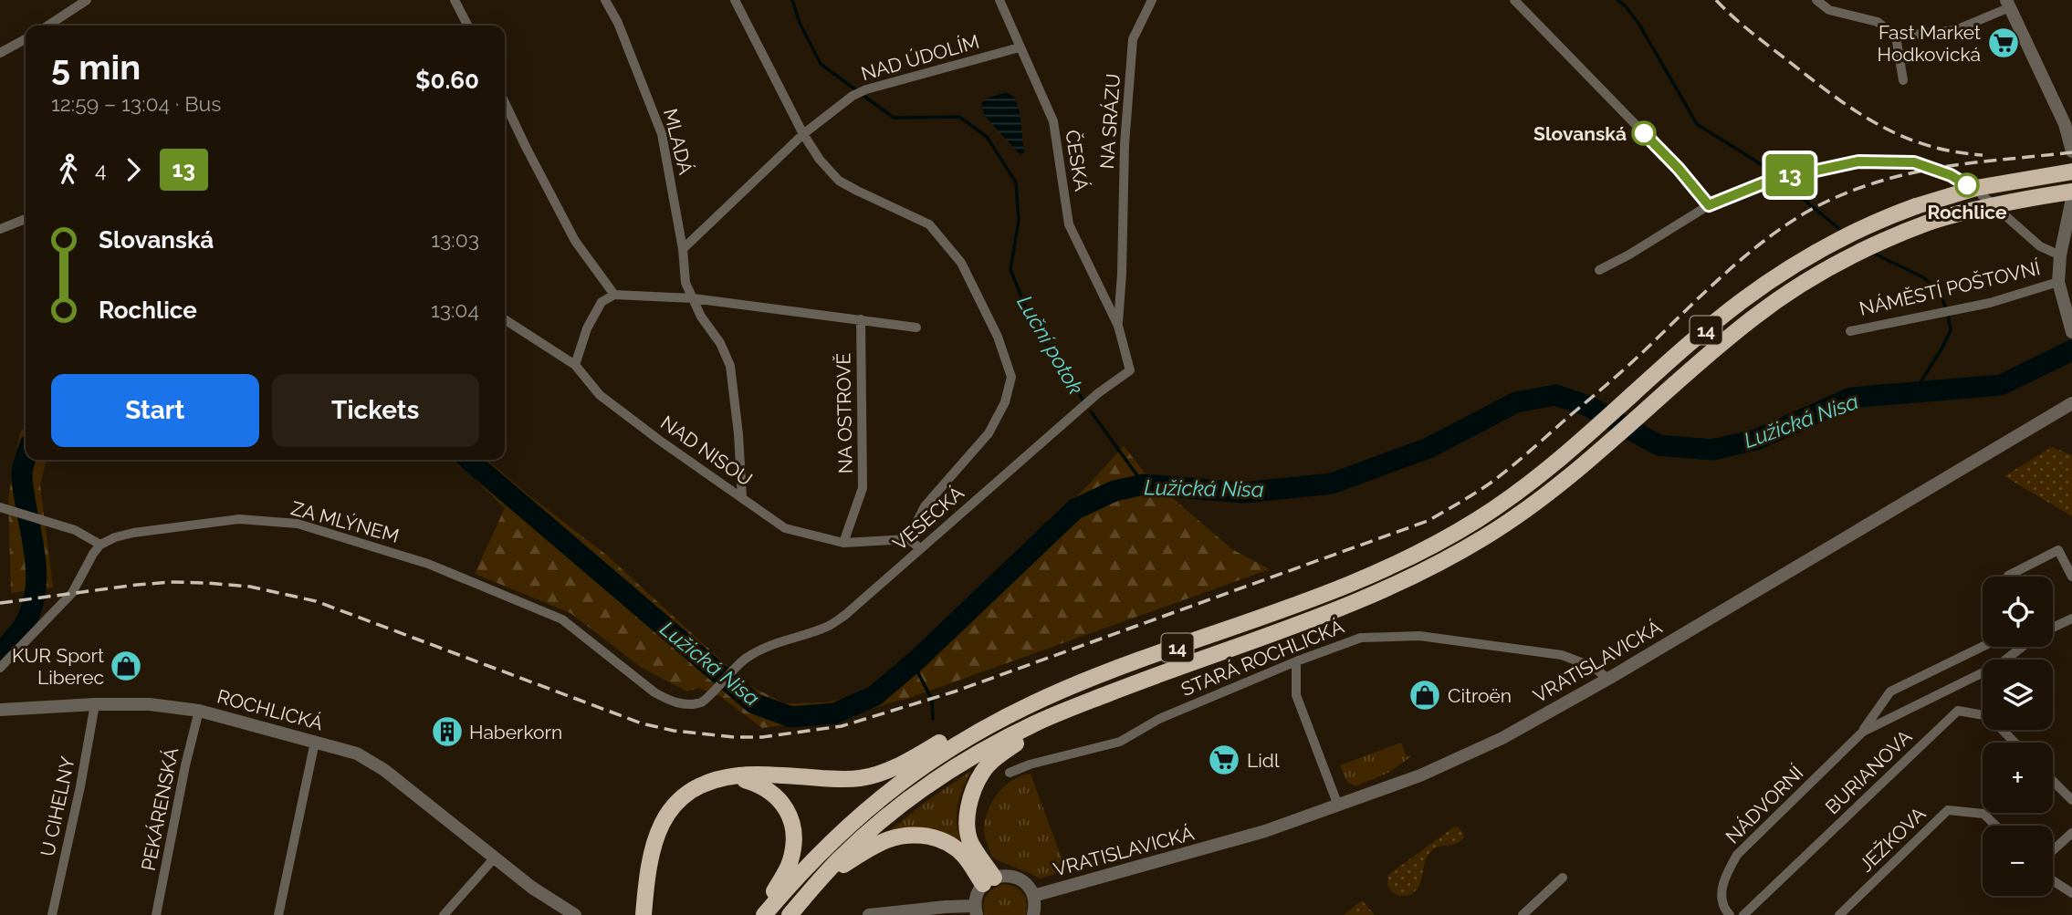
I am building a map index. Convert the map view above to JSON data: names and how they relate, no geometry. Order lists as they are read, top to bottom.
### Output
{
  "streets": {
    "highway": ["14"],
    "street": [
      "NAD ÚDOLÍM",
      "NA SRÁZU",
      "MLADÁ",
      "ČESKÁ",
      "NÁMĚSTÍ POŠTOVNÍ",
      "NA OSTROVĚ",
      "NAD NISOU",
      "VESECKÁ",
      "ZA MLÝNEM",
      "STARÁ ROCHLICKÁ",
      "VRATISLAVICKÁ",
      "ROCHLICKÁ",
      "BURIANOVA",
      "NÁDVORNÍ",
      "U CIHELNY",
      "PEKÁRENSKÁ",
      "JEŽKOVA"
    ]
  },
  "crossings": [
    ["NAD ÚDOLÍM", "MLADÁ"],
    ["NAD ÚDOLÍM", "ČESKÁ"],
    ["NA SRÁZU", "ČESKÁ"],
    ["NA SRÁZU", "VESECKÁ"],
    ["ČESKÁ", "VESECKÁ"],
    ["NA OSTROVĚ", "NAD NISOU"],
    ["VESECKÁ", "ZA MLÝNEM"],
    ["STARÁ ROCHLICKÁ", "VRATISLAVICKÁ"],
    ["ROCHLICKÁ", "U CIHELNY"],
    ["ROCHLICKÁ", "PEKÁRENSKÁ"]
  ],
  "water": ["Luční potok", "Lužická Nisa"],
  "places": {
    "supermarket": ["Fast Market Hodkovická", "Lidl"],
    "other": ["Slovanská", "Rochlice"],
    "shop": ["KUR Sport Liberec", "Citroën"],
    "building": ["Haberkorn"]
  },
  "lines": ["bus line 13"],
  "page": {
    "on_map": "13",
    "heading": ["5 min", "12:59 – 13:04 · Bus", "$0.60"],
    "legs": ["4", "13"],
    "list": [
      {
        "name": "Slovanská",
        "value": "13:03"
      },
      {
        "name": "Rochlice",
        "value": "13:04"
      }
    ],
    "buttons": ["Start", "Tickets"],
    "map_buttons": ["+", "−"]
  }
}
